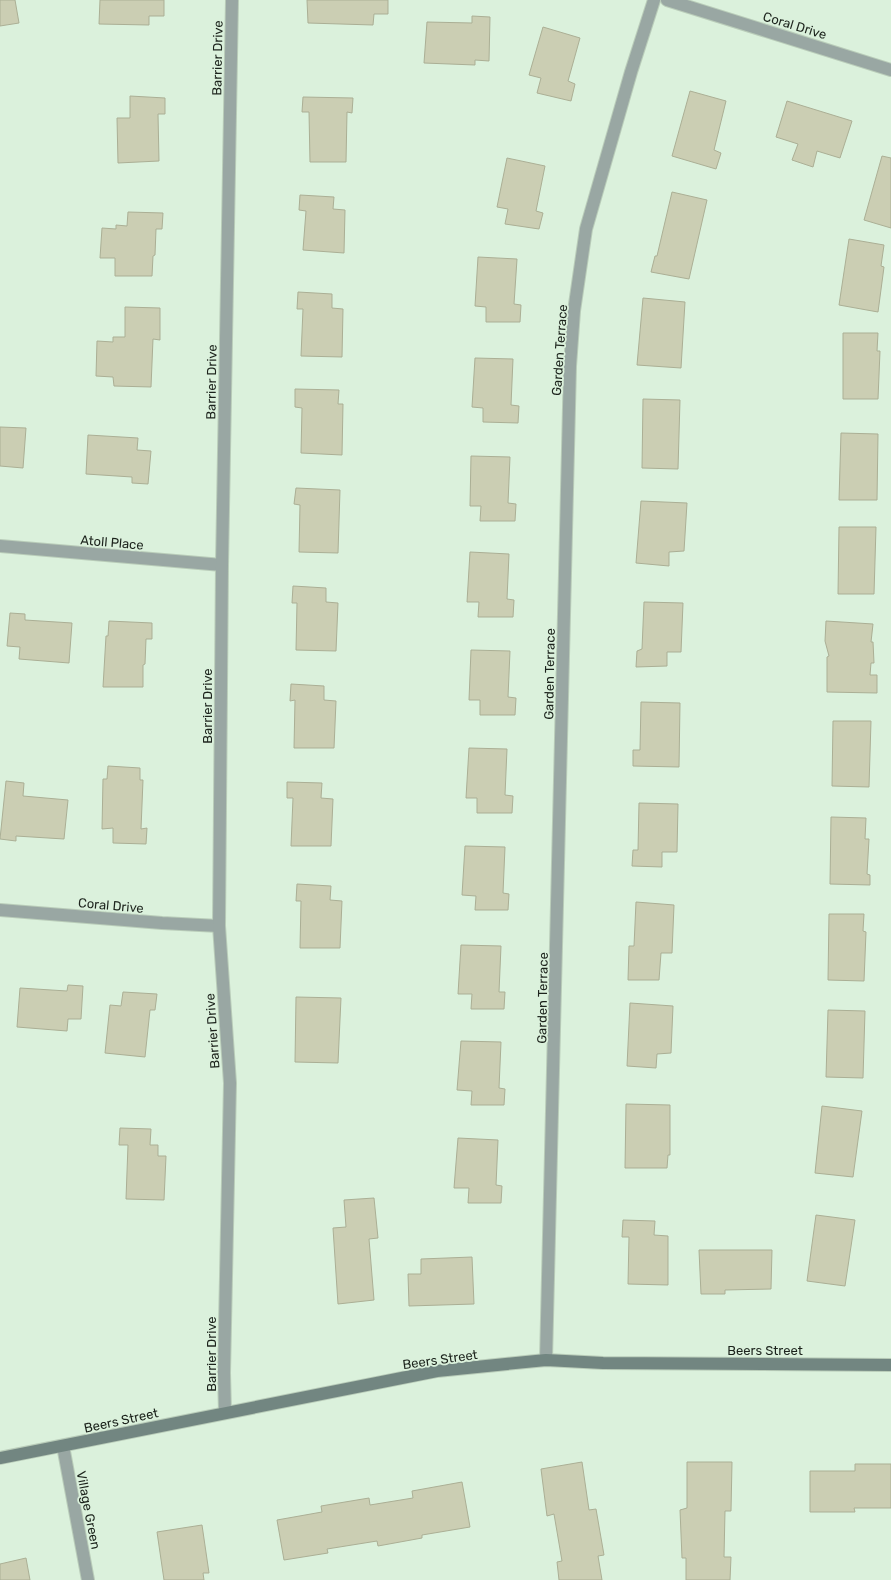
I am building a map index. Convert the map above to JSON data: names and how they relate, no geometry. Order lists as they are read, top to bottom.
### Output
{
  "streets": {
    "street": [
      "Coral Drive",
      "Barrier Drive",
      "Garden Terrace",
      "Atoll Place",
      "Beers Street",
      "Village Green"
    ]
  },
  "crossings": [
    ["Coral Drive", "Barrier Drive"],
    ["Barrier Drive", "Atoll Place"],
    ["Barrier Drive", "Beers Street"],
    ["Garden Terrace", "Beers Street"],
    ["Beers Street", "Village Green"]
  ]
}
